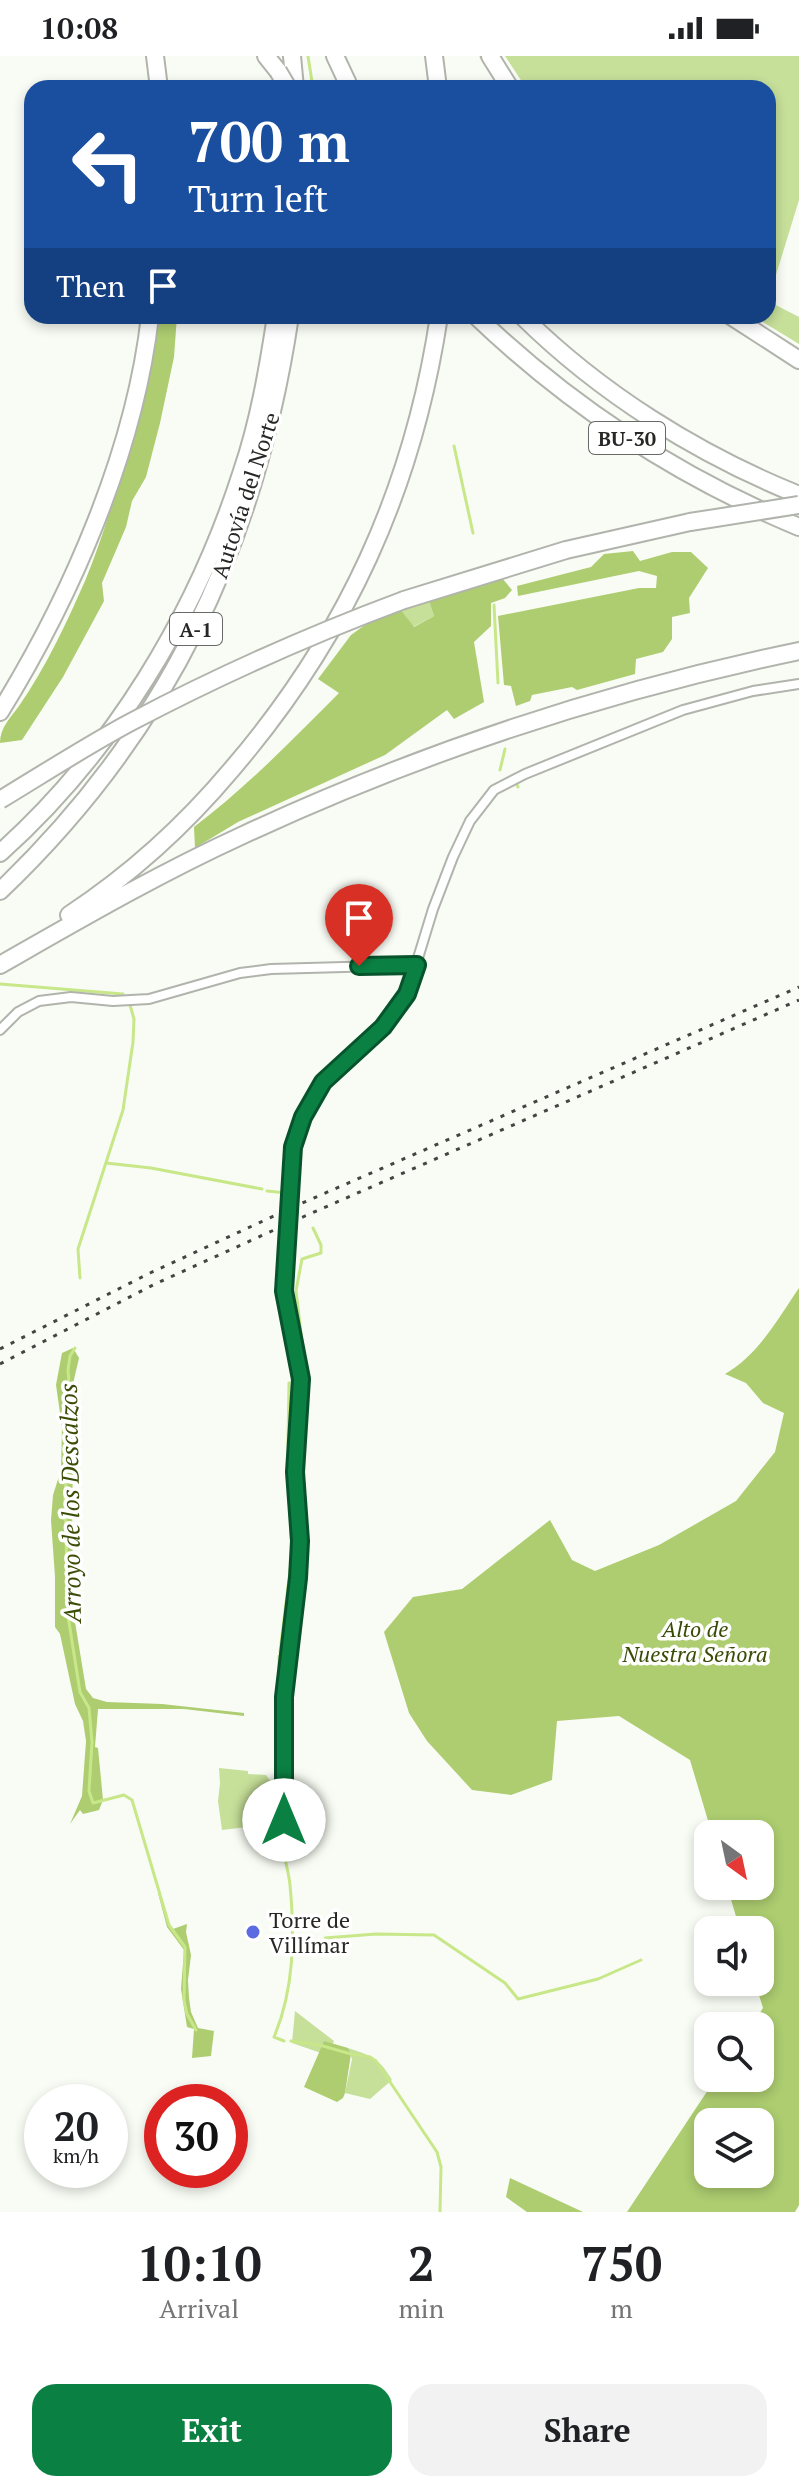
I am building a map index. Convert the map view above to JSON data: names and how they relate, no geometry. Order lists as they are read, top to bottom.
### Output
{
  "streets": {
    "highway": ["BU-30", "Autovía del Norte", "A-1"]
  },
  "water": ["Arroyo de los Descalzos"],
  "parks": ["Alto de Nuestra Señora"],
  "places": ["Torre de Villímar"],
  "north": "bottom right",
  "page": {
    "status": "10:08",
    "turn": ["700 m", "Turn left"],
    "then": "Then",
    "speed": "20 km/h",
    "limit": "30",
    "eta": [
      "10:10",
      "Arrival",
      "2",
      "min",
      "750",
      "m"
    ],
    "buttons": ["Exit", "Share"]
  }
}
